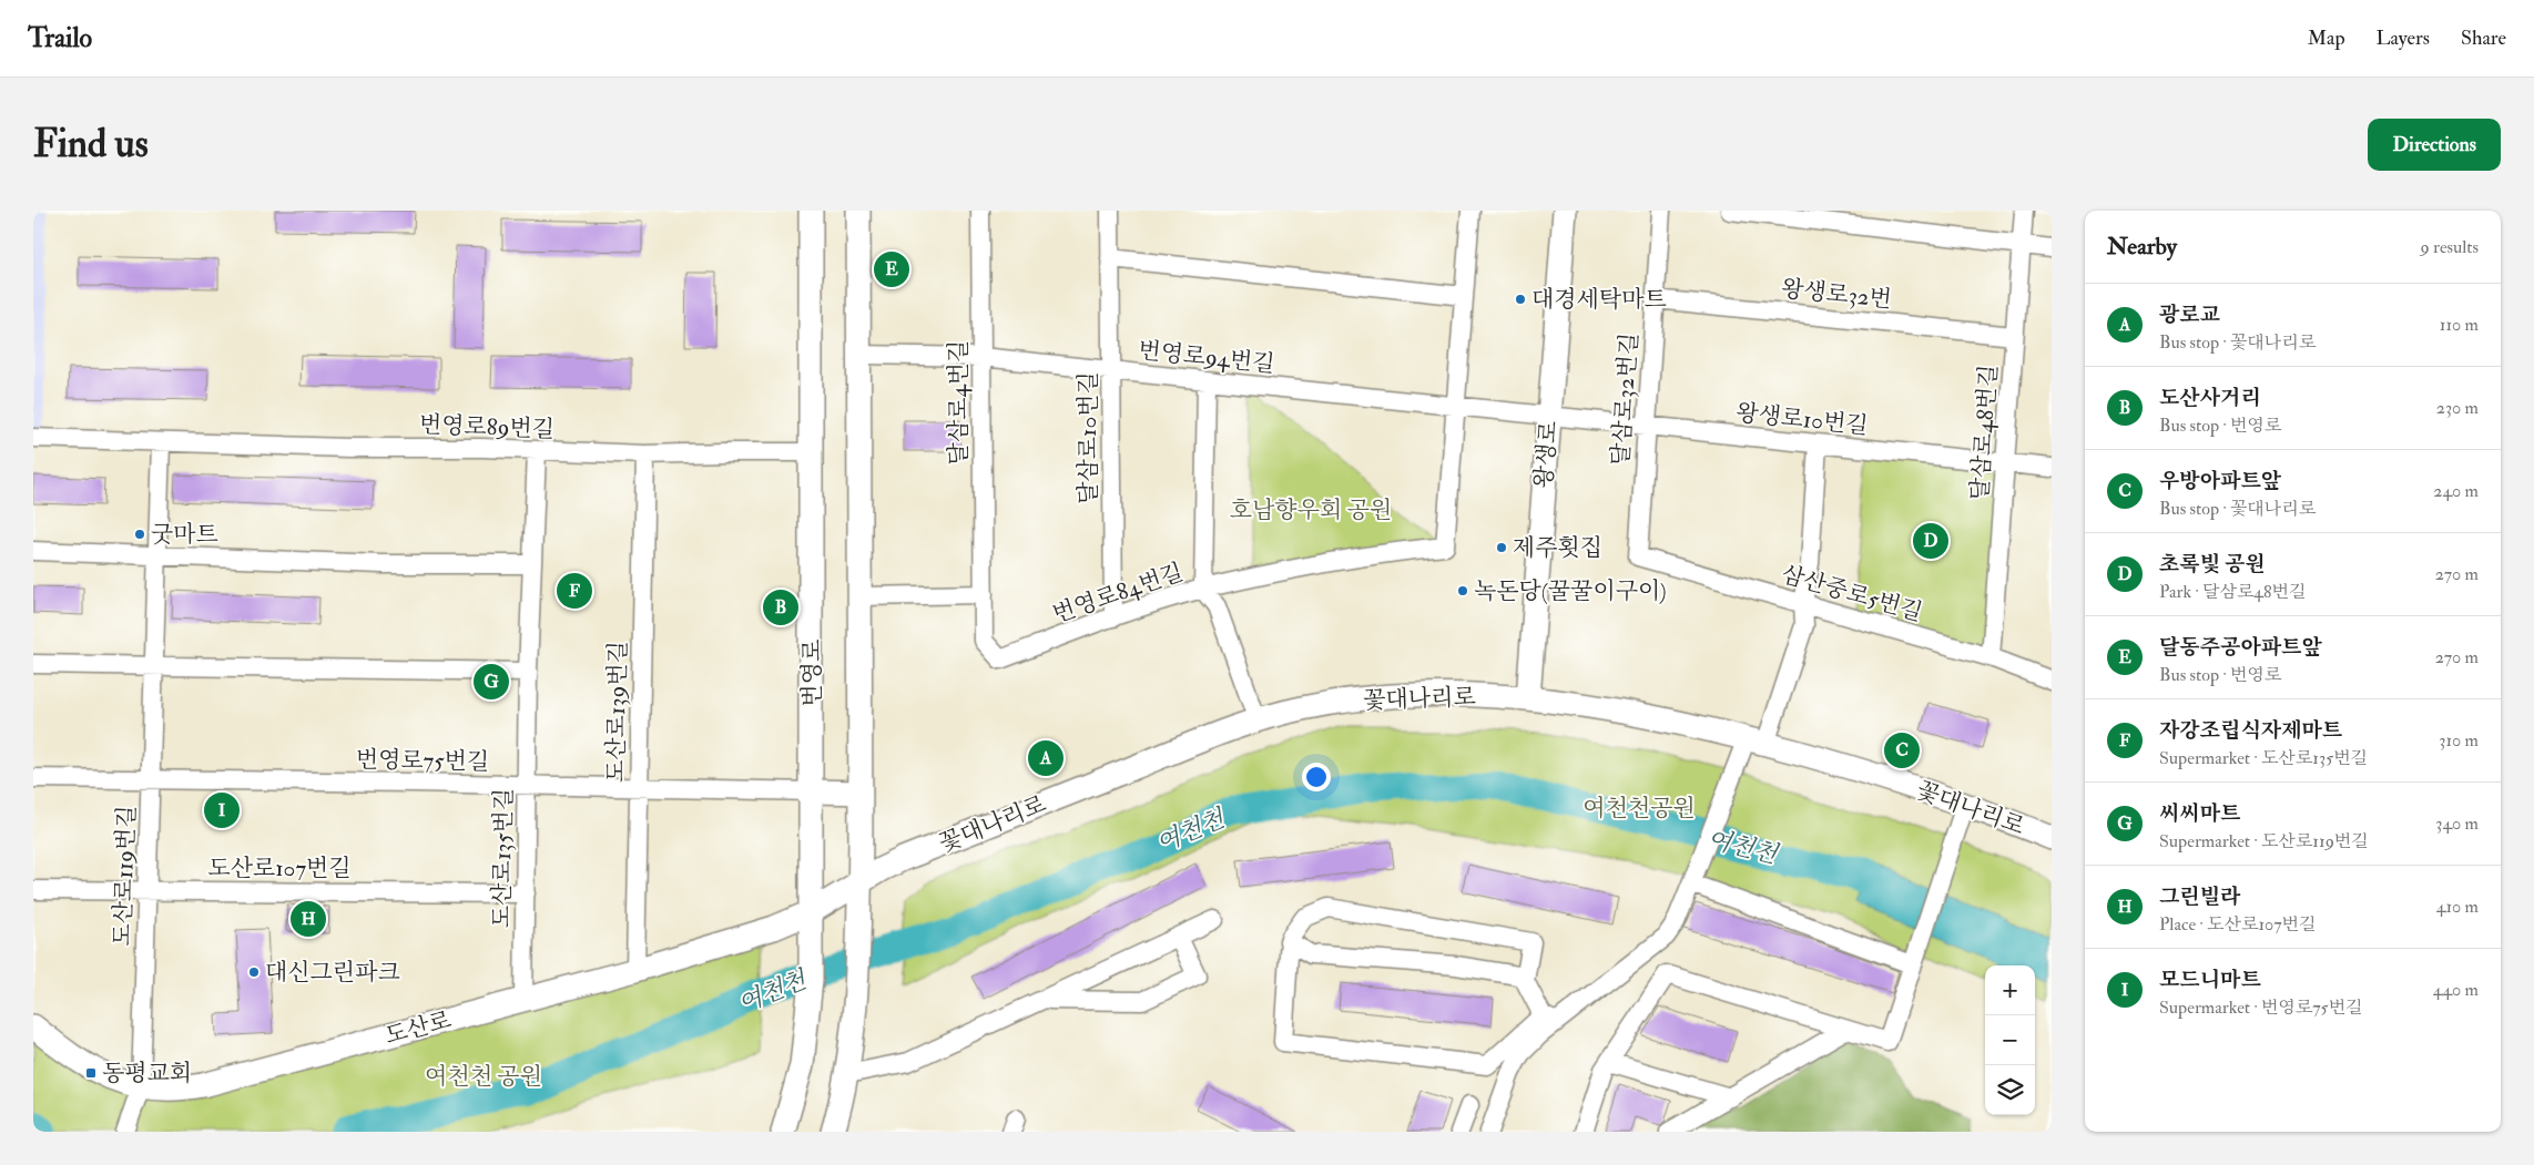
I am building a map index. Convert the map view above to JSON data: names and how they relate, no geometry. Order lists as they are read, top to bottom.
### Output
{
  "streets": {
    "main road": [
      "왕생로",
      "번영로",
      "꽃대나리로",
      "도산로"
    ],
    "street": [
      "왕생로32번",
      "번영로94번길",
      "달삼로32번길",
      "달삼로4번길",
      "왕생로10번길",
      "번영로89번길",
      "달삼로48번길",
      "달삼로10번길",
      "번영로84번길",
      "삼산중로5번길",
      "도산로139번길",
      "번영로75번길",
      "도산로135번길",
      "도산로107번길",
      "도산로119번길"
    ]
  },
  "crossings": [
    ["왕생로32번", "달삼로32번길"],
    ["왕생로32번", "달삼로48번길"],
    ["번영로94번길", "달삼로4번길"],
    ["번영로94번길", "왕생로10번길"],
    ["번영로94번길", "달삼로10번길"],
    ["번영로94번길", "왕생로"],
    ["번영로94번길", "번영로84번길"],
    ["번영로94번길", "번영로"],
    ["달삼로32번길", "왕생로10번길"],
    ["달삼로32번길", "삼산중로5번길"],
    ["달삼로4번길", "번영로84번길"],
    ["왕생로10번길", "달삼로48번길"],
    ["왕생로10번길", "왕생로"],
    ["번영로89번길", "번영로"],
    ["번영로89번길", "도산로139번길"],
    ["번영로89번길", "도산로135번길"],
    ["번영로89번길", "도산로119번길"],
    ["달삼로48번길", "삼산중로5번길"],
    ["달삼로10번길", "번영로84번길"],
    ["왕생로", "꽃대나리로"],
    ["번영로", "꽃대나리로"],
    ["번영로", "번영로75번길"],
    ["번영로", "도산로"],
    ["꽃대나리로", "도산로"],
    ["도산로139번길", "번영로75번길"],
    ["도산로139번길", "도산로"],
    ["번영로75번길", "도산로135번길"],
    ["번영로75번길", "도산로119번길"],
    ["도산로135번길", "도산로107번길"],
    ["도산로135번길", "도산로"],
    ["도산로107번길", "도산로119번길"],
    ["도산로119번길", "도산로"]
  ],
  "water": ["여천천"],
  "parks": ["호남향우회 공원", "여천천공원", "여천천 공원"],
  "places": {
    "other": [
      "대경세탁마트",
      "굿마트",
      "제주횟집",
      "녹돈당(꿀꿀이구이)",
      "대신그린파크"
    ],
    "transit": ["동평교회"]
  },
  "page": {
    "header": "Trailo",
    "nav": ["Map", "Layers", "Share"],
    "buttons": "Directions",
    "title": "Find us",
    "heading": ["Nearby", "9 results"],
    "pins": [
      "E",
      "D",
      "F",
      "B",
      "G",
      "C",
      "A",
      "I",
      "H"
    ],
    "list": [
      {
        "mark": "A",
        "name": "광로교",
        "note": "Bus stop · 꽃대나리로",
        "value": "110 m"
      },
      {
        "mark": "B",
        "name": "도산사거리",
        "note": "Bus stop · 번영로",
        "value": "230 m"
      },
      {
        "mark": "C",
        "name": "우방아파트앞",
        "note": "Bus stop · 꽃대나리로",
        "value": "240 m"
      },
      {
        "mark": "D",
        "name": "초록빛 공원",
        "note": "Park · 달삼로48번길",
        "value": "270 m"
      },
      {
        "mark": "E",
        "name": "달동주공아파트앞",
        "note": "Bus stop · 번영로",
        "value": "270 m"
      },
      {
        "mark": "F",
        "name": "자강조립식자제마트",
        "note": "Supermarket · 도산로135번길",
        "value": "310 m"
      },
      {
        "mark": "G",
        "name": "씨씨마트",
        "note": "Supermarket · 도산로119번길",
        "value": "340 m"
      },
      {
        "mark": "H",
        "name": "그린빌라",
        "note": "Place · 도산로107번길",
        "value": "410 m"
      },
      {
        "mark": "I",
        "name": "모드니마트",
        "note": "Supermarket · 번영로75번길",
        "value": "440 m"
      }
    ],
    "map_buttons": ["+", "−"]
  }
}
